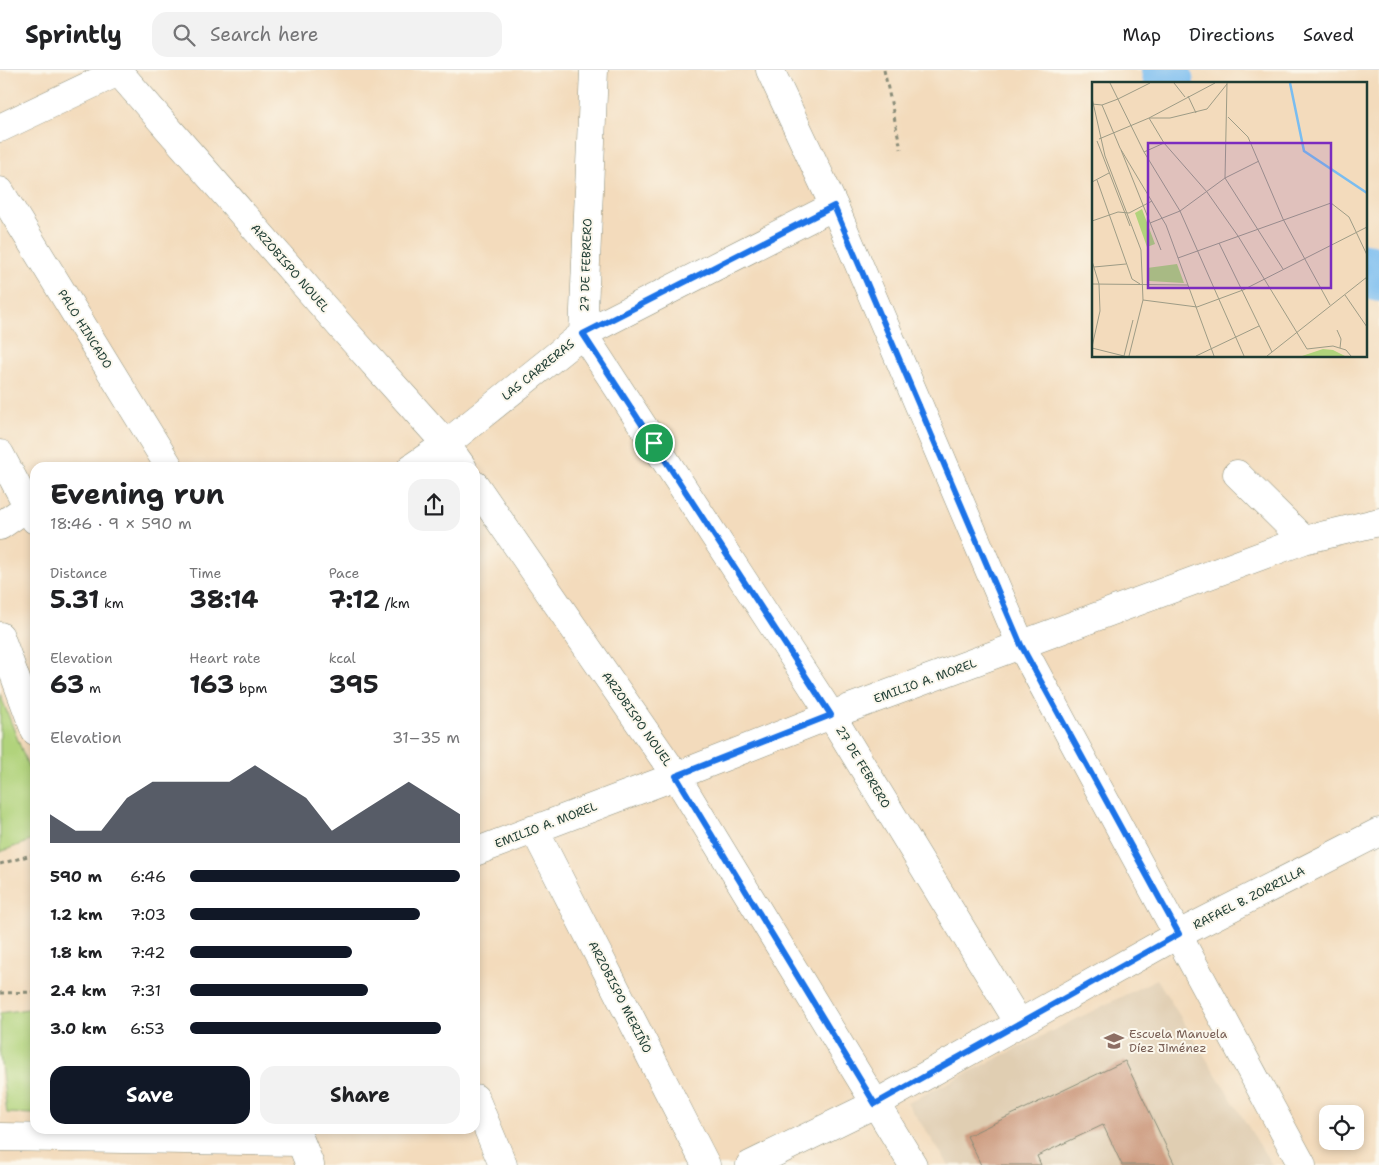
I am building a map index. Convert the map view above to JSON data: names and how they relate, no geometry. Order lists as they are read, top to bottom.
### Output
{
  "streets": {
    "street": [
      "27 DE FEBRERO",
      "ARZOBISPO NOUEL",
      "PALO HINCADO",
      "LAS CARRERAS",
      "EMILIO A. MOREL",
      "RAFAEL B. ZORRILLA",
      "ARZOBISPO MERIÑO"
    ]
  },
  "crossings": [
    ["27 DE FEBRERO", "LAS CARRERAS"],
    ["27 DE FEBRERO", "EMILIO A. MOREL"],
    ["27 DE FEBRERO", "RAFAEL B. ZORRILLA"],
    ["ARZOBISPO NOUEL", "LAS CARRERAS"],
    ["ARZOBISPO NOUEL", "EMILIO A. MOREL"],
    ["ARZOBISPO NOUEL", "RAFAEL B. ZORRILLA"],
    ["EMILIO A. MOREL", "ARZOBISPO MERIÑO"]
  ],
  "places": {
    "school or university": ["Escuela Manuela Díez Jiménez"]
  },
  "page": {
    "header": "Sprintly",
    "search": "Search here",
    "nav": ["Map", "Directions", "Saved"],
    "heading": ["Evening run", "18:46 · 9 × 590 m"],
    "stats": [
      ["Distance", "5.31 km"],
      ["Time", "38:14"],
      ["Pace", "7:12 /km"],
      ["Elevation", "63 m"],
      ["Heart rate", "163 bpm"],
      ["kcal", "395"]
    ],
    "chart": ["Elevation", "31–35 m"],
    "list": [
      {
        "name": "590 m",
        "note": "6:46"
      },
      {
        "name": "1.2 km",
        "note": "7:03"
      },
      {
        "name": "1.8 km",
        "note": "7:42"
      },
      {
        "name": "2.4 km",
        "note": "7:31"
      },
      {
        "name": "3.0 km",
        "note": "6:53"
      }
    ],
    "buttons": ["Save", "Share"]
  }
}
